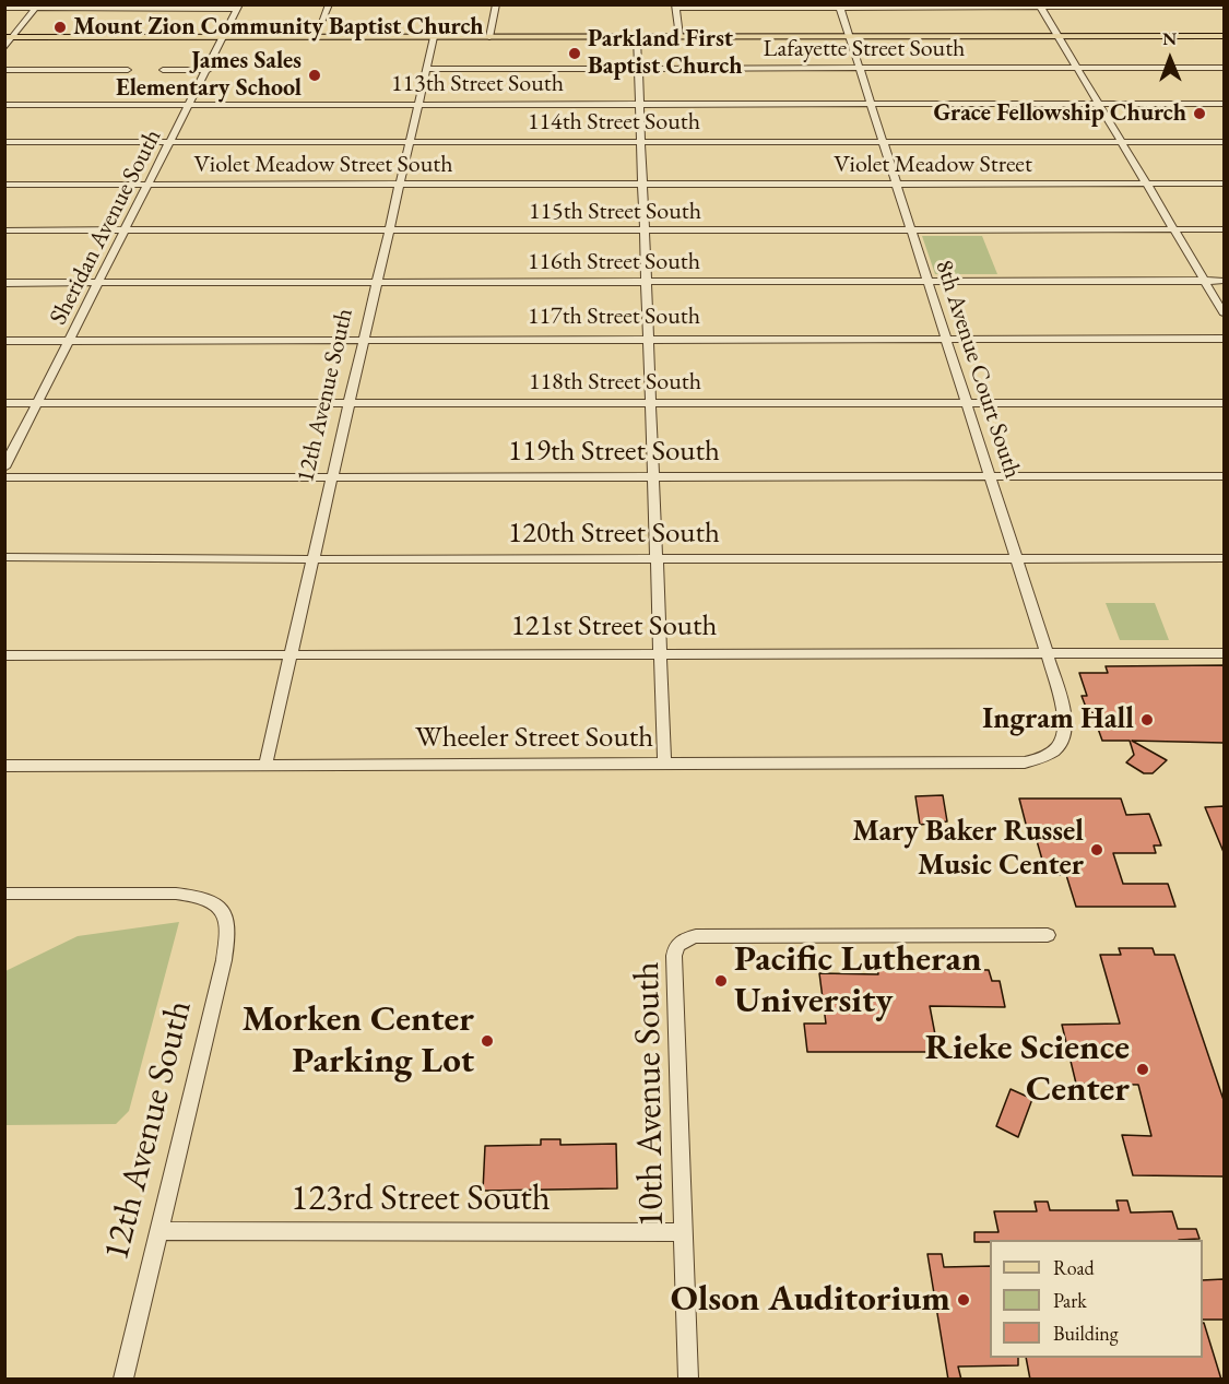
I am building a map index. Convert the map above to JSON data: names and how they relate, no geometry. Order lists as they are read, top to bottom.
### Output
{
  "streets": {
    "street": [
      "Lafayette Street South",
      "113th Street South",
      "114th Street South",
      "Violet Meadow Street South",
      "Violet Meadow Street",
      "115th Street South",
      "Sheridan Avenue South",
      "116th Street South",
      "117th Street South",
      "8th Avenue Court South",
      "118th Street South",
      "12th Avenue South",
      "119th Street South",
      "120th Street South",
      "121st Street South",
      "Wheeler Street South",
      "10th Avenue South",
      "123rd Street South"
    ]
  },
  "crossings": [
    ["Lafayette Street South", "8th Avenue Court South"],
    ["Lafayette Street South", "12th Avenue South"],
    ["113th Street South", "Sheridan Avenue South"],
    ["113th Street South", "8th Avenue Court South"],
    ["113th Street South", "12th Avenue South"],
    ["114th Street South", "Sheridan Avenue South"],
    ["114th Street South", "8th Avenue Court South"],
    ["114th Street South", "12th Avenue South"],
    ["Violet Meadow Street South", "Violet Meadow Street"],
    ["Violet Meadow Street South", "Sheridan Avenue South"],
    ["Violet Meadow Street South", "12th Avenue South"],
    ["Violet Meadow Street", "8th Avenue Court South"],
    ["115th Street South", "Sheridan Avenue South"],
    ["115th Street South", "8th Avenue Court South"],
    ["115th Street South", "12th Avenue South"],
    ["Sheridan Avenue South", "116th Street South"],
    ["Sheridan Avenue South", "117th Street South"],
    ["Sheridan Avenue South", "118th Street South"],
    ["116th Street South", "8th Avenue Court South"],
    ["116th Street South", "12th Avenue South"],
    ["117th Street South", "8th Avenue Court South"],
    ["117th Street South", "12th Avenue South"],
    ["8th Avenue Court South", "118th Street South"],
    ["8th Avenue Court South", "119th Street South"],
    ["8th Avenue Court South", "120th Street South"],
    ["8th Avenue Court South", "121st Street South"],
    ["8th Avenue Court South", "Wheeler Street South"],
    ["118th Street South", "12th Avenue South"],
    ["12th Avenue South", "119th Street South"],
    ["12th Avenue South", "120th Street South"],
    ["12th Avenue South", "121st Street South"],
    ["12th Avenue South", "Wheeler Street South"],
    ["12th Avenue South", "123rd Street South"],
    ["10th Avenue South", "123rd Street South"]
  ],
  "places": [
    "Mount Zion Community Baptist Church",
    "Parkland First Baptist Church",
    "James Sales Elementary School",
    "Grace Fellowship Church",
    "Ingram Hall",
    "Mary Baker Russel Music Center",
    "Pacific Lutheran University",
    "Morken Center Parking Lot",
    "Rieke Science Center",
    "Olson Auditorium"
  ],
  "legend": ["Road", "Park", "Building"],
  "north": "top"
}
